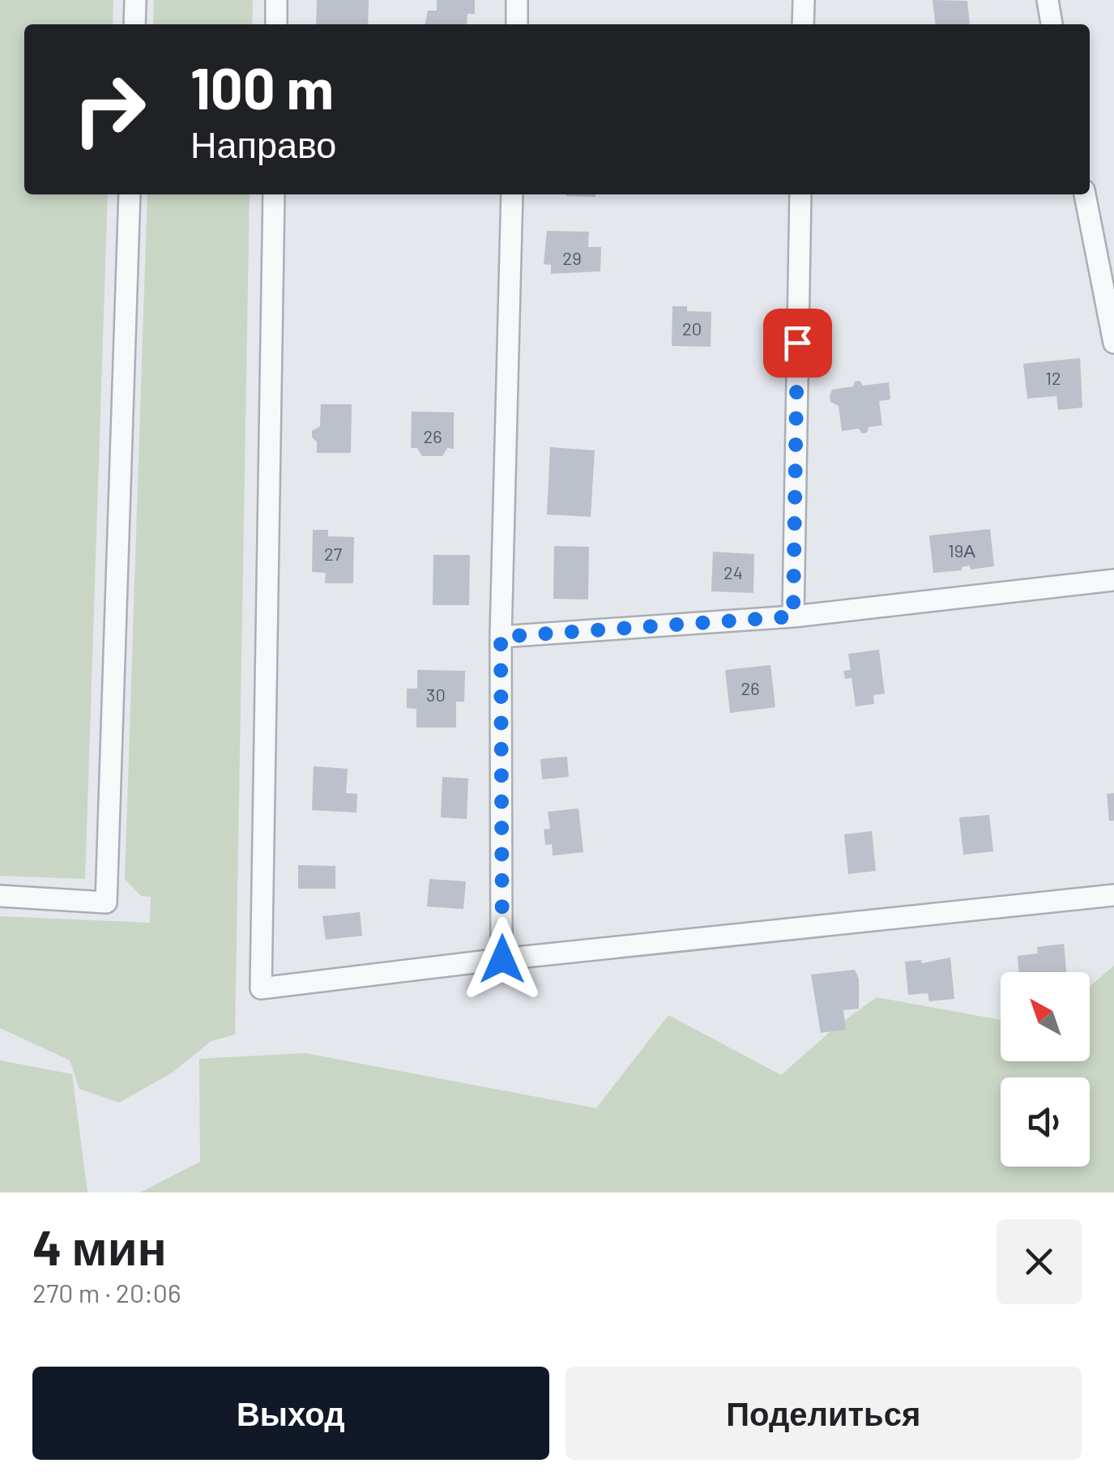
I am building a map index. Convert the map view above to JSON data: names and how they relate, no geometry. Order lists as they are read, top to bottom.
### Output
{
  "house_numbers": [
    "29",
    "20",
    "12",
    "26",
    "19А",
    "27",
    "24",
    "26",
    "30"
  ],
  "north": "top left",
  "page": {
    "turn": ["100 m", "Направо"],
    "heading": ["4 мин", "270 m · 20:06"],
    "buttons": ["Выход", "Поделиться"]
  }
}
